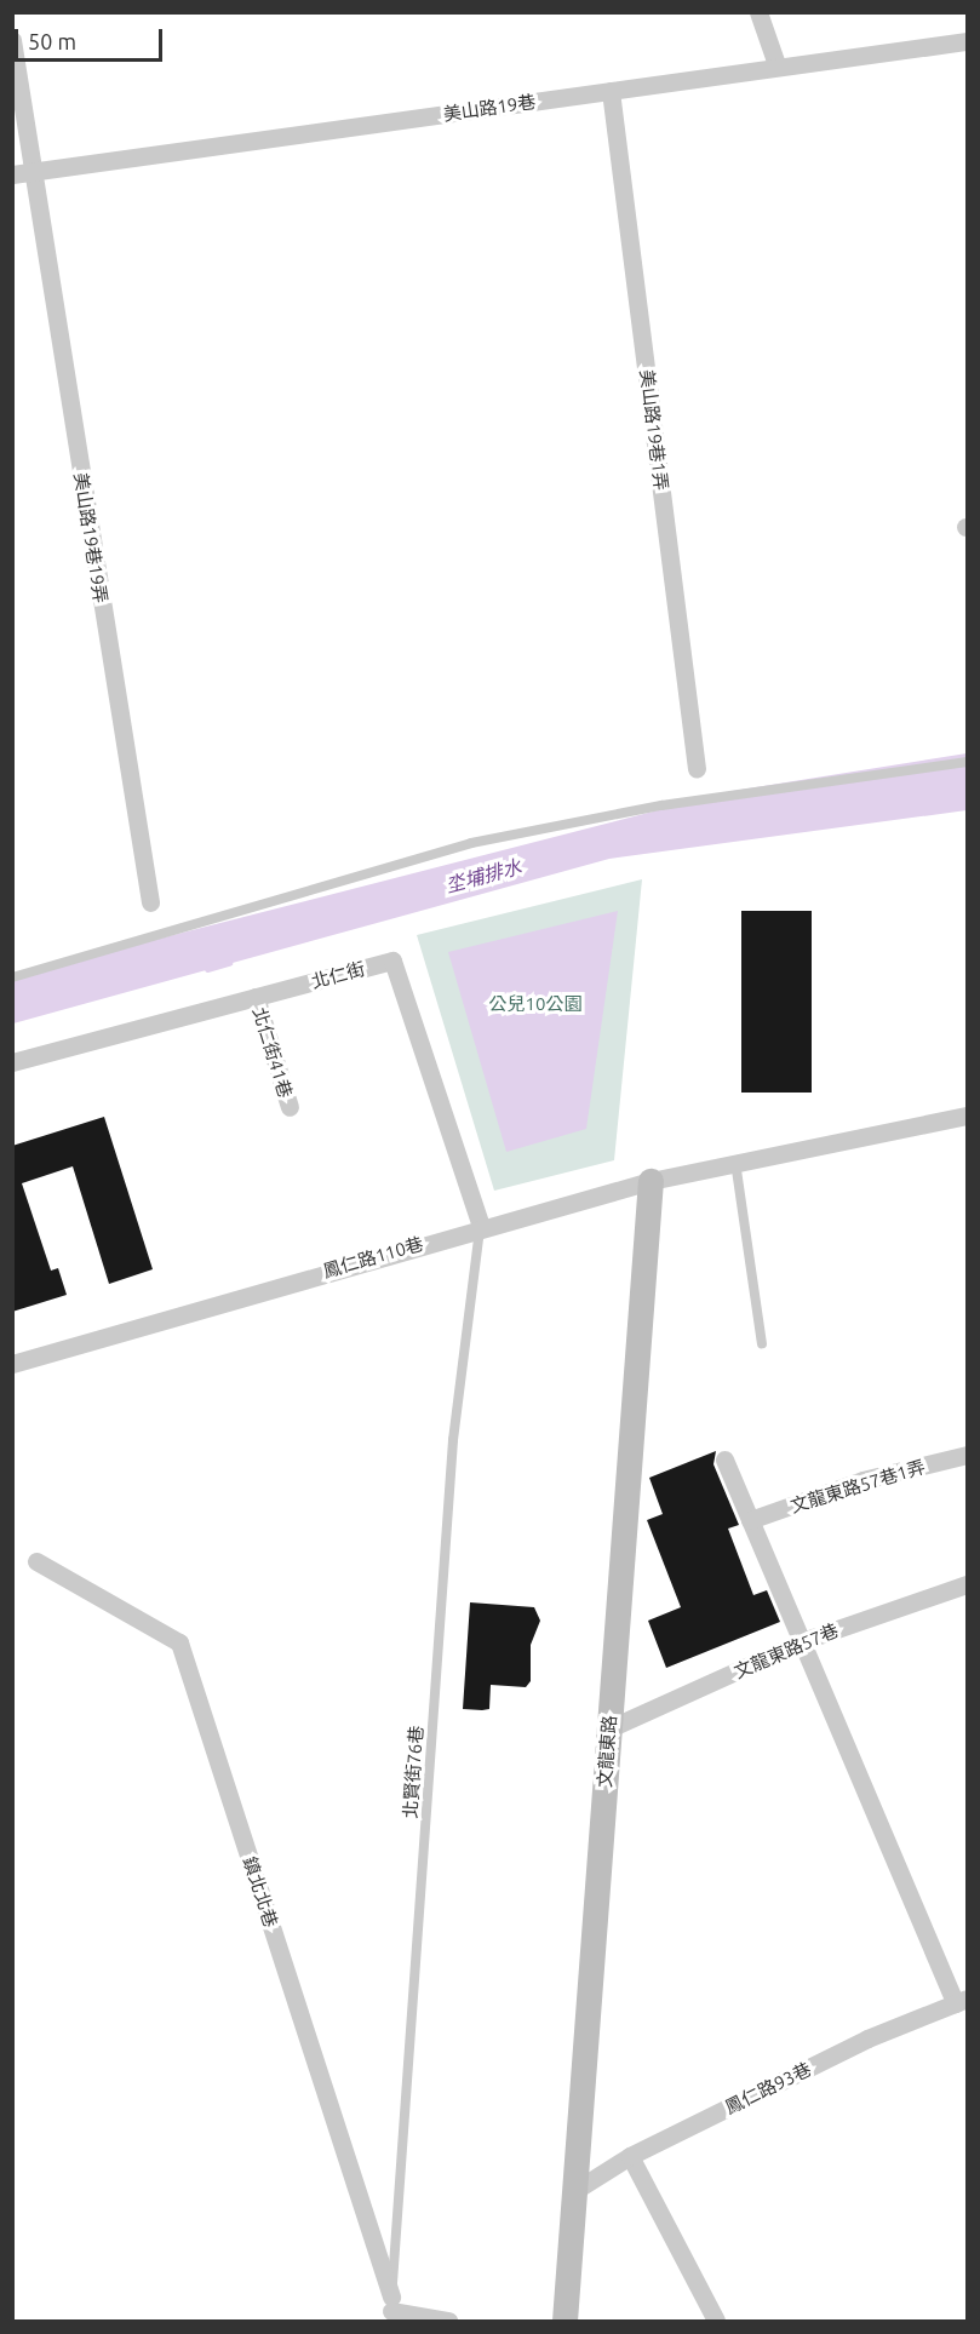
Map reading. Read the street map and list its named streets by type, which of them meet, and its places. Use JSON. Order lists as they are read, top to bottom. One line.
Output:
{"streets":{"street":["美山路19巷","美山路19巷1弄","美山路19巷19弄","北仁街","北仁街41巷","鳳仁路110巷","文龍東路57巷1弄","文龍東路57巷","文龍東路","鎮北北巷","鳳仁路93巷"],"lane":["北賢街76巷"]},"crossings":[["美山路19巷","美山路19巷1弄"],["美山路19巷","美山路19巷19弄"],["北仁街","北仁街41巷"],["北仁街","鳳仁路110巷"],["北仁街","北賢街76巷"],["鳳仁路110巷","文龍東路"],["鳳仁路110巷","北賢街76巷"],["文龍東路57巷","文龍東路"],["文龍東路","鳳仁路93巷"],["北賢街76巷","鎮北北巷"]],"water":["坔埔排水"],"parks":["公兒10公園"],"scale_bar":"50 m"}
